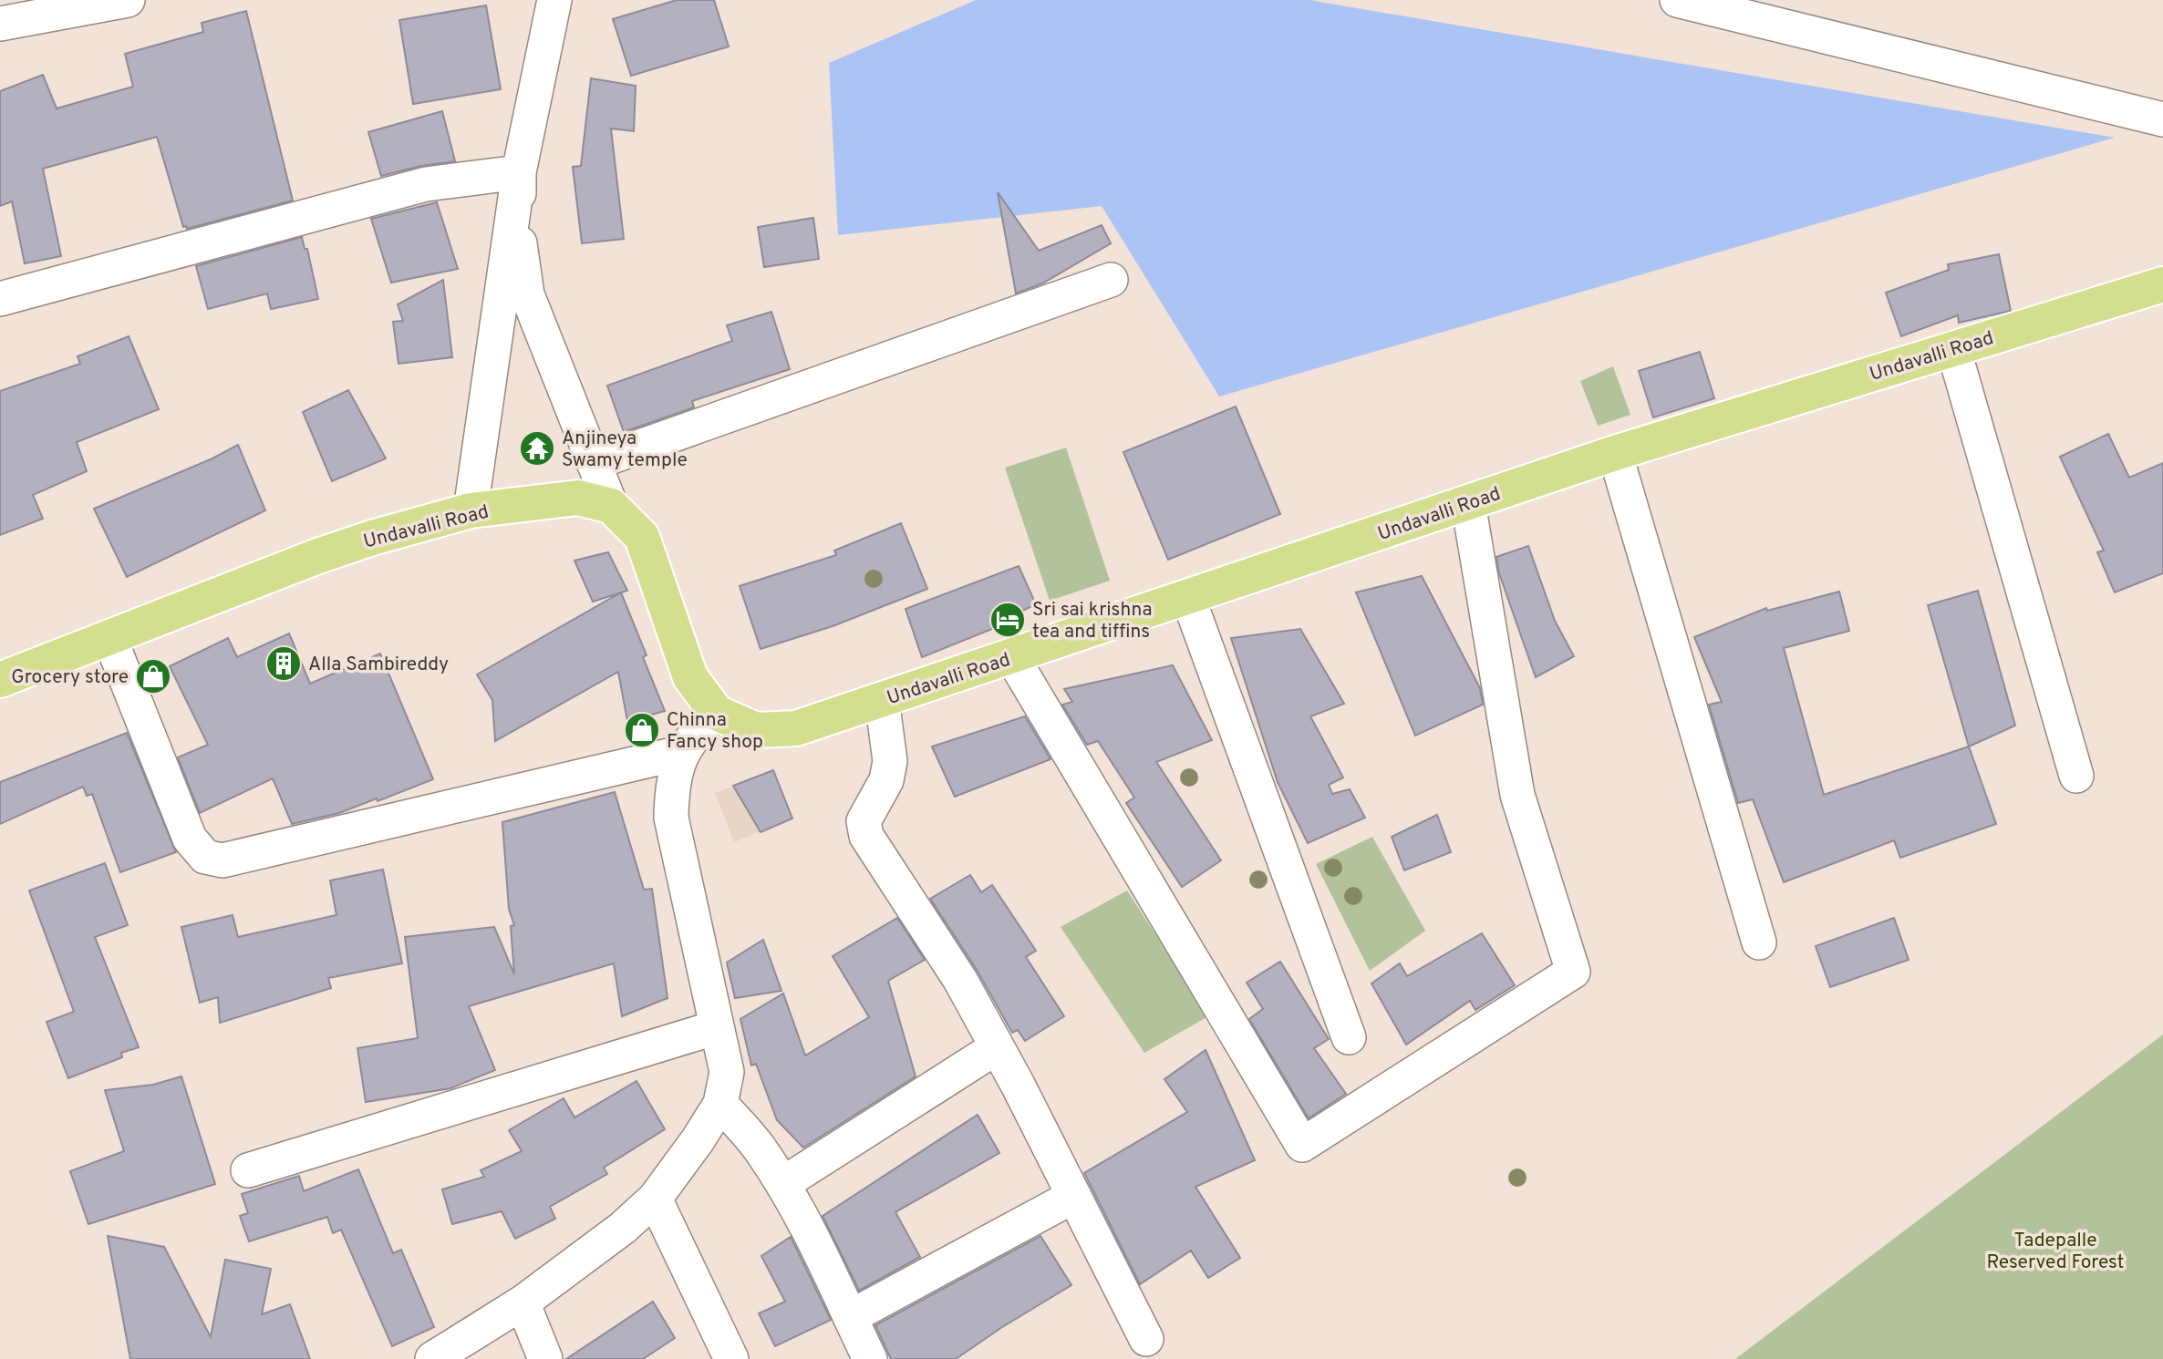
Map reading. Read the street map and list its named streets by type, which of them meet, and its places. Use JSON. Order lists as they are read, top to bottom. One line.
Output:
{"streets":{"main road":["Undavalli Road"]},"parks":["Tadepalle Reserved Forest"],"places":{"temple":["Anjineya Swamy temple"],"hotel":["Sri sai krishna tea and tiffins"],"building":["Alla Sambireddy"],"shop":["Grocery store","Chinna Fancy shop"]}}
